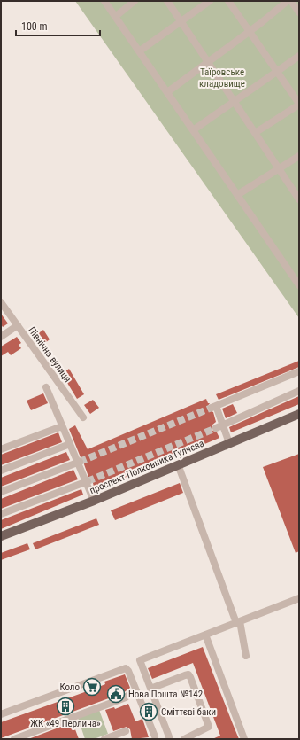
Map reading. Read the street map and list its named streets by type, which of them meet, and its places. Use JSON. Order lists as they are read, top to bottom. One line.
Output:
{"streets":{"main road":["проспект Полковника Гуляєва"],"street":["Північна вулиця"]},"parks":["Таїровське кладовище"],"places":{"supermarket":["Коло"],"public building":["Нова Пошта №142"],"building":["ЖК «49 Перлина»","Сміттєві баки"]},"scale_bar":"100 m"}
